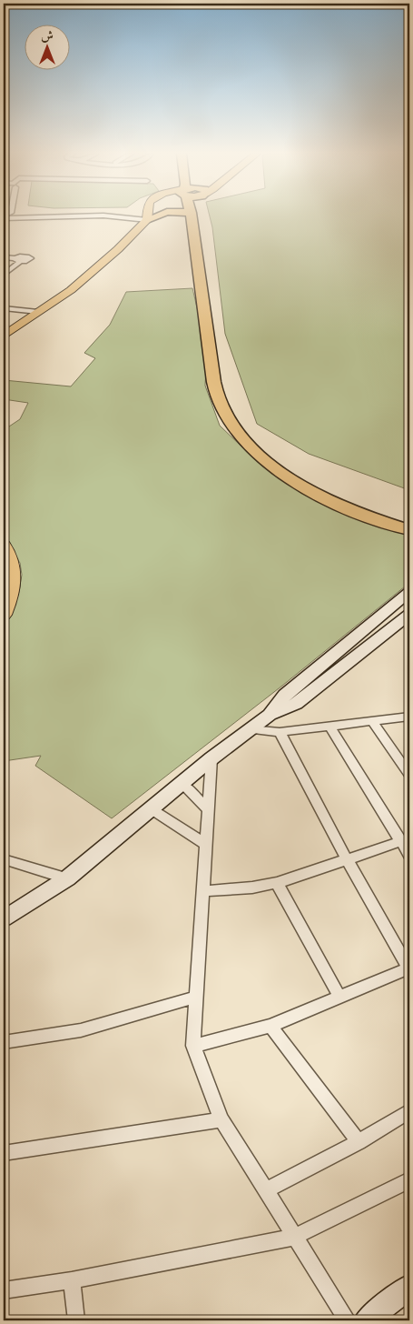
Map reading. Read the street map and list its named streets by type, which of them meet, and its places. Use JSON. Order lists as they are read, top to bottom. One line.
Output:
{"north":"top"}
